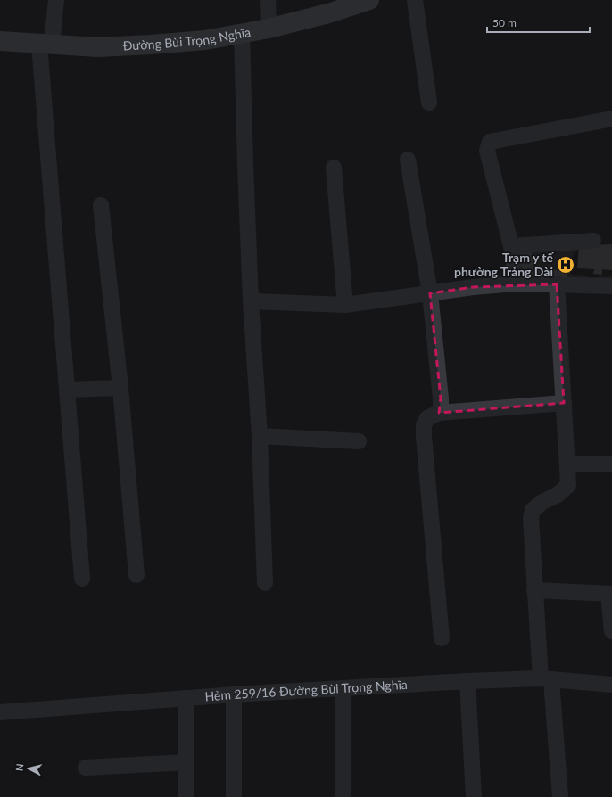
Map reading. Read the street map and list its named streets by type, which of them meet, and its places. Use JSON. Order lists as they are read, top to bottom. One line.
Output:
{"streets":{"street":["Đường Bùi Trọng Nghĩa","Hẻm 259/16 Đường Bùi Trọng Nghĩa"]},"places":{"hospital":["Trạm y tế phường Trảng Dài"]},"scale_bar":"50 m","north":"left"}
